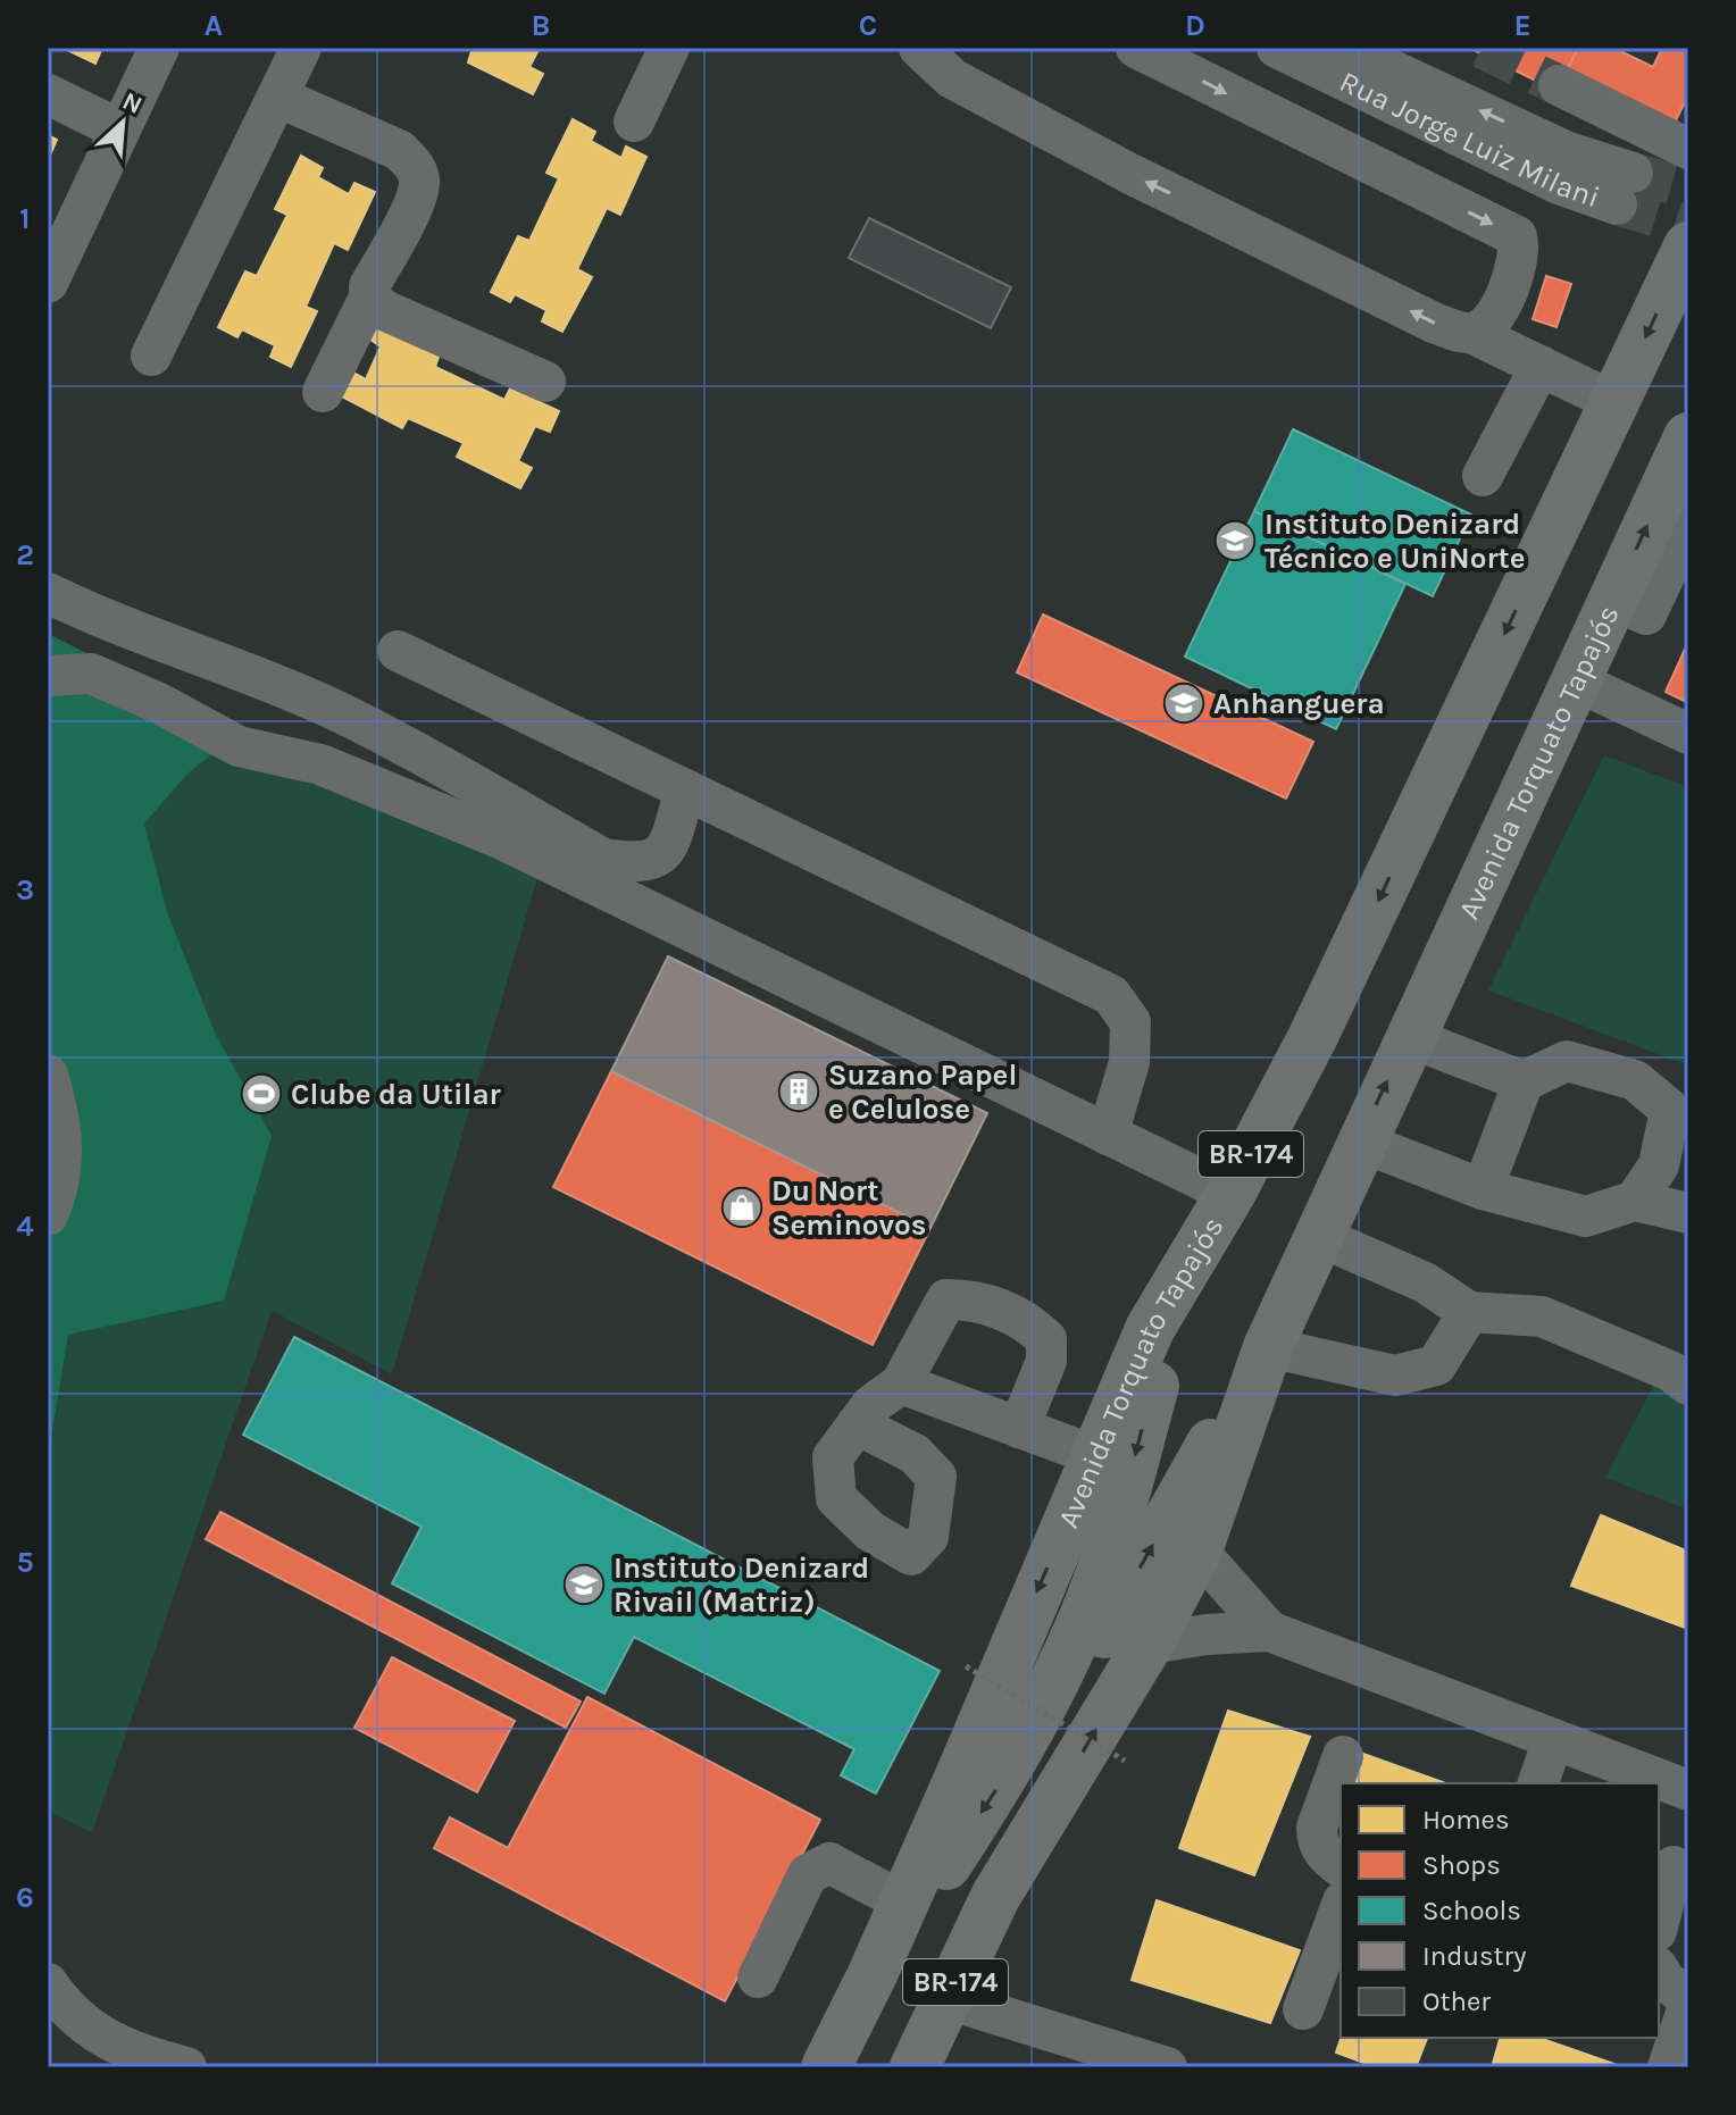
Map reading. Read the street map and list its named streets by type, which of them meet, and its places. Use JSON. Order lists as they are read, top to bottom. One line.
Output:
{"streets":{"highway":["Avenida Torquato Tapajós","BR-174"],"street":["Rua Jorge Luiz Milani"]},"places":{"school or university":["Instituto Denizard Técnico e UniNorte","Anhanguera","Instituto Denizard Rivail (Matriz)"],"building":["Suzano Papel e Celulose"],"sports":["Clube da Utilar"],"shop":["Du Nort Seminovos"]},"legend":["Homes","Shops","Schools","Industry","Other"],"north":"top right","grid":{"columns":["A","B","C","D","E"],"rows":["1","2","3","4","5","6"]}}
